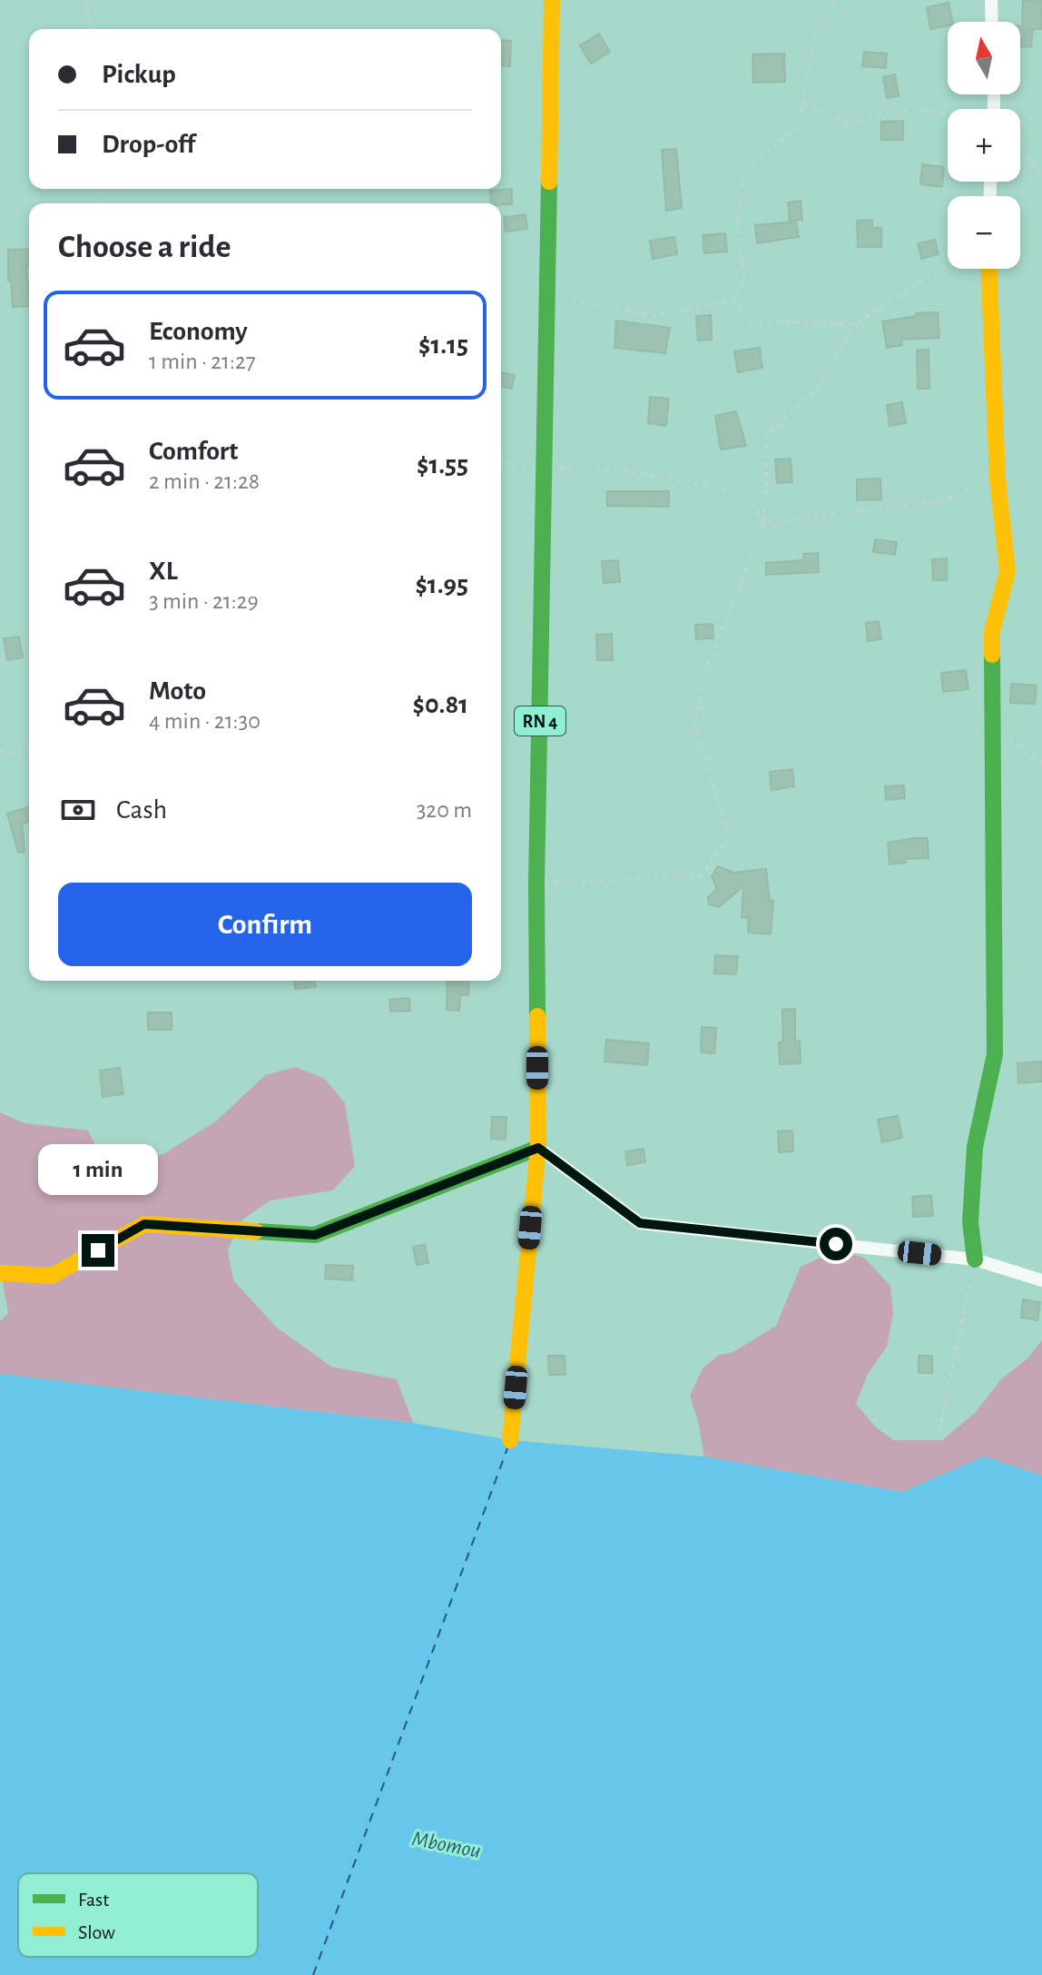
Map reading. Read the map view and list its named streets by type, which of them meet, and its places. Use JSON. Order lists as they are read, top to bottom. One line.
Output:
{"streets":{"street":["RN 4"]},"water":["Mbomou"],"legend":["Fast","Slow"],"north":"top","page":{"map_buttons":["+","−"],"banner":["Pickup","Drop-off"],"heading":"Choose a ride","list":[{"name":"Economy","note":"1 min · 21:27","value":"$1.15"},{"name":"Comfort","note":"2 min · 21:28","value":"$1.55"},{"name":"XL","note":"3 min · 21:29","value":"$1.95"},{"name":"Moto","note":"4 min · 21:30","value":"$0.81"}],"pay":["Cash","320 m"],"buttons":"Confirm","bubble":"1 min"}}
